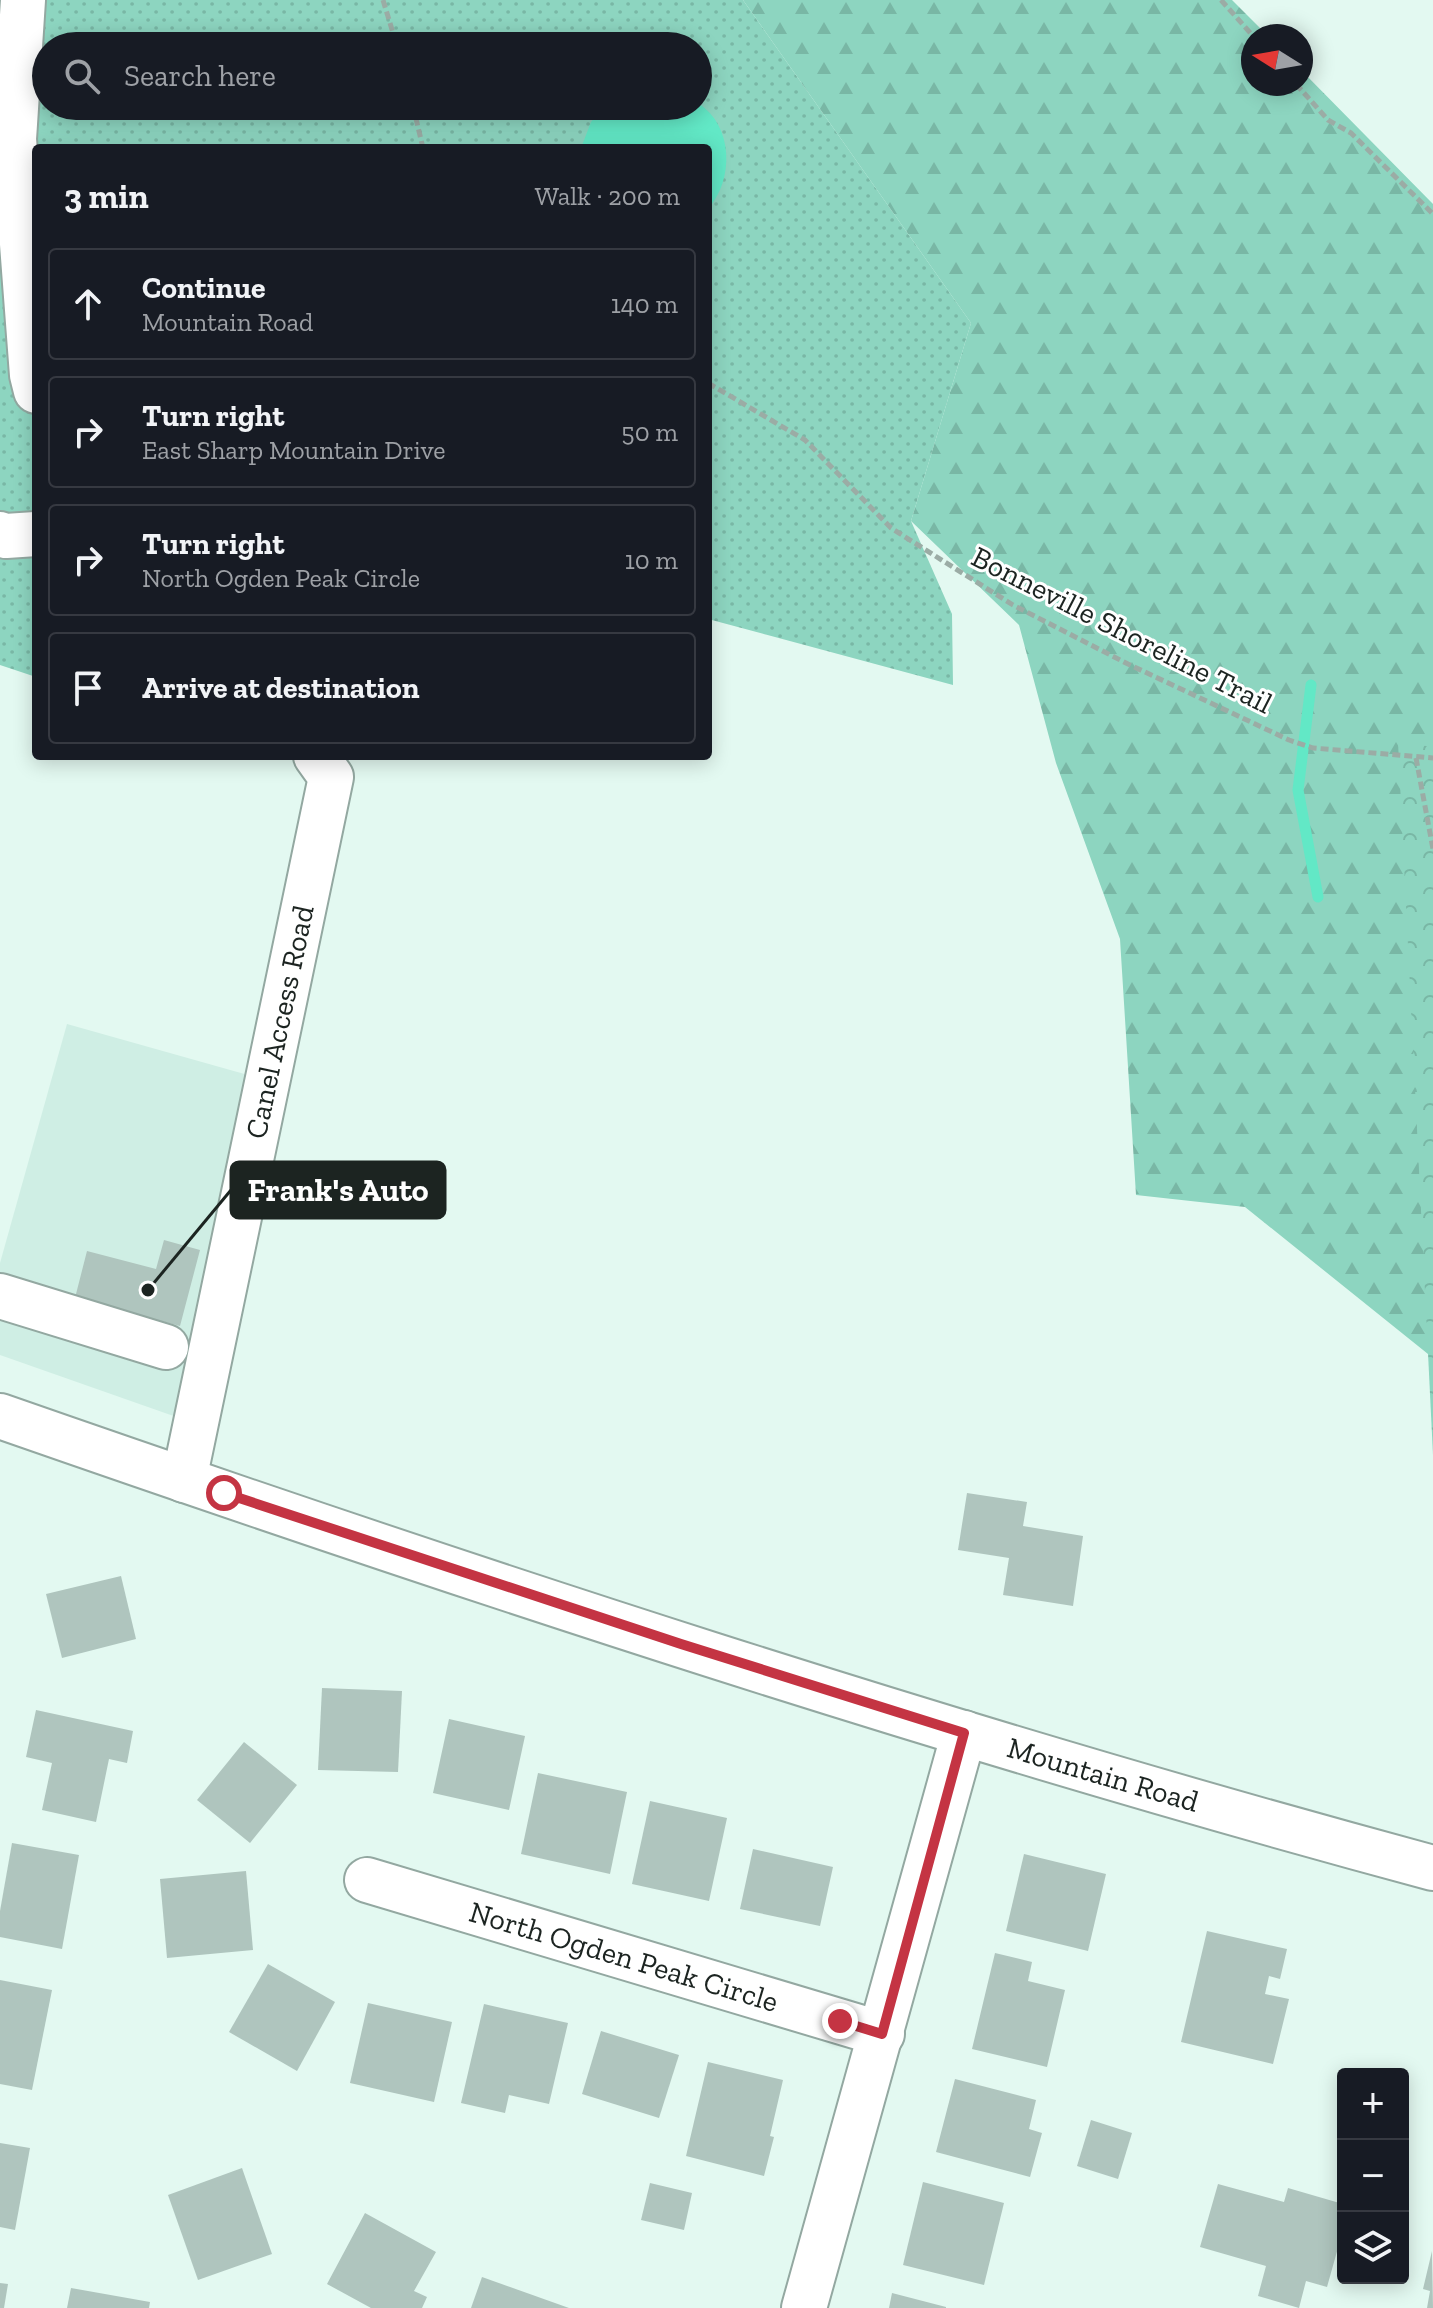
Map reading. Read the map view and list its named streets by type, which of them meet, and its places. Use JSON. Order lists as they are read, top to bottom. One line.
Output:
{"streets":{"street":["Canel Access Road","Mountain Road","North Ogden Peak Circle"],"path":["Bonneville Shoreline Trail"]},"crossings":[["Canel Access Road","Mountain Road"]],"places":["Frank's Auto"],"north":"left","page":{"search":"Search here","heading":["3 min","Walk · 200 m"],"list":[["Continue","Mountain Road","140 m"],["Turn right","East Sharp Mountain Drive","50 m"],["Turn right","North Ogden Peak Circle","10 m"],"Arrive at destination"],"map_buttons":["+","−"]}}
